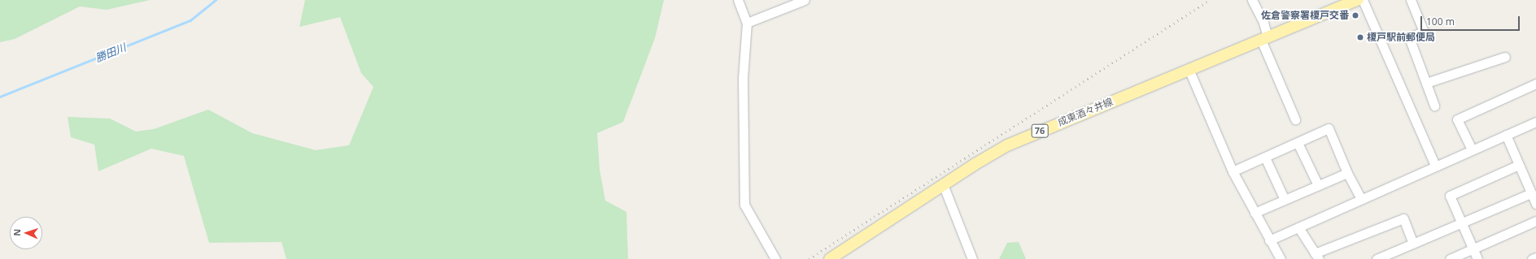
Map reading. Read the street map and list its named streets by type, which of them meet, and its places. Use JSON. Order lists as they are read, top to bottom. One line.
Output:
{"streets":{"main road":["成東酒々井線","76"]},"water":["勝田川"],"places":["佐倉警察署榎戸交番","榎戸駅前郵便局"],"scale_bar":"100 m","north":"left"}
